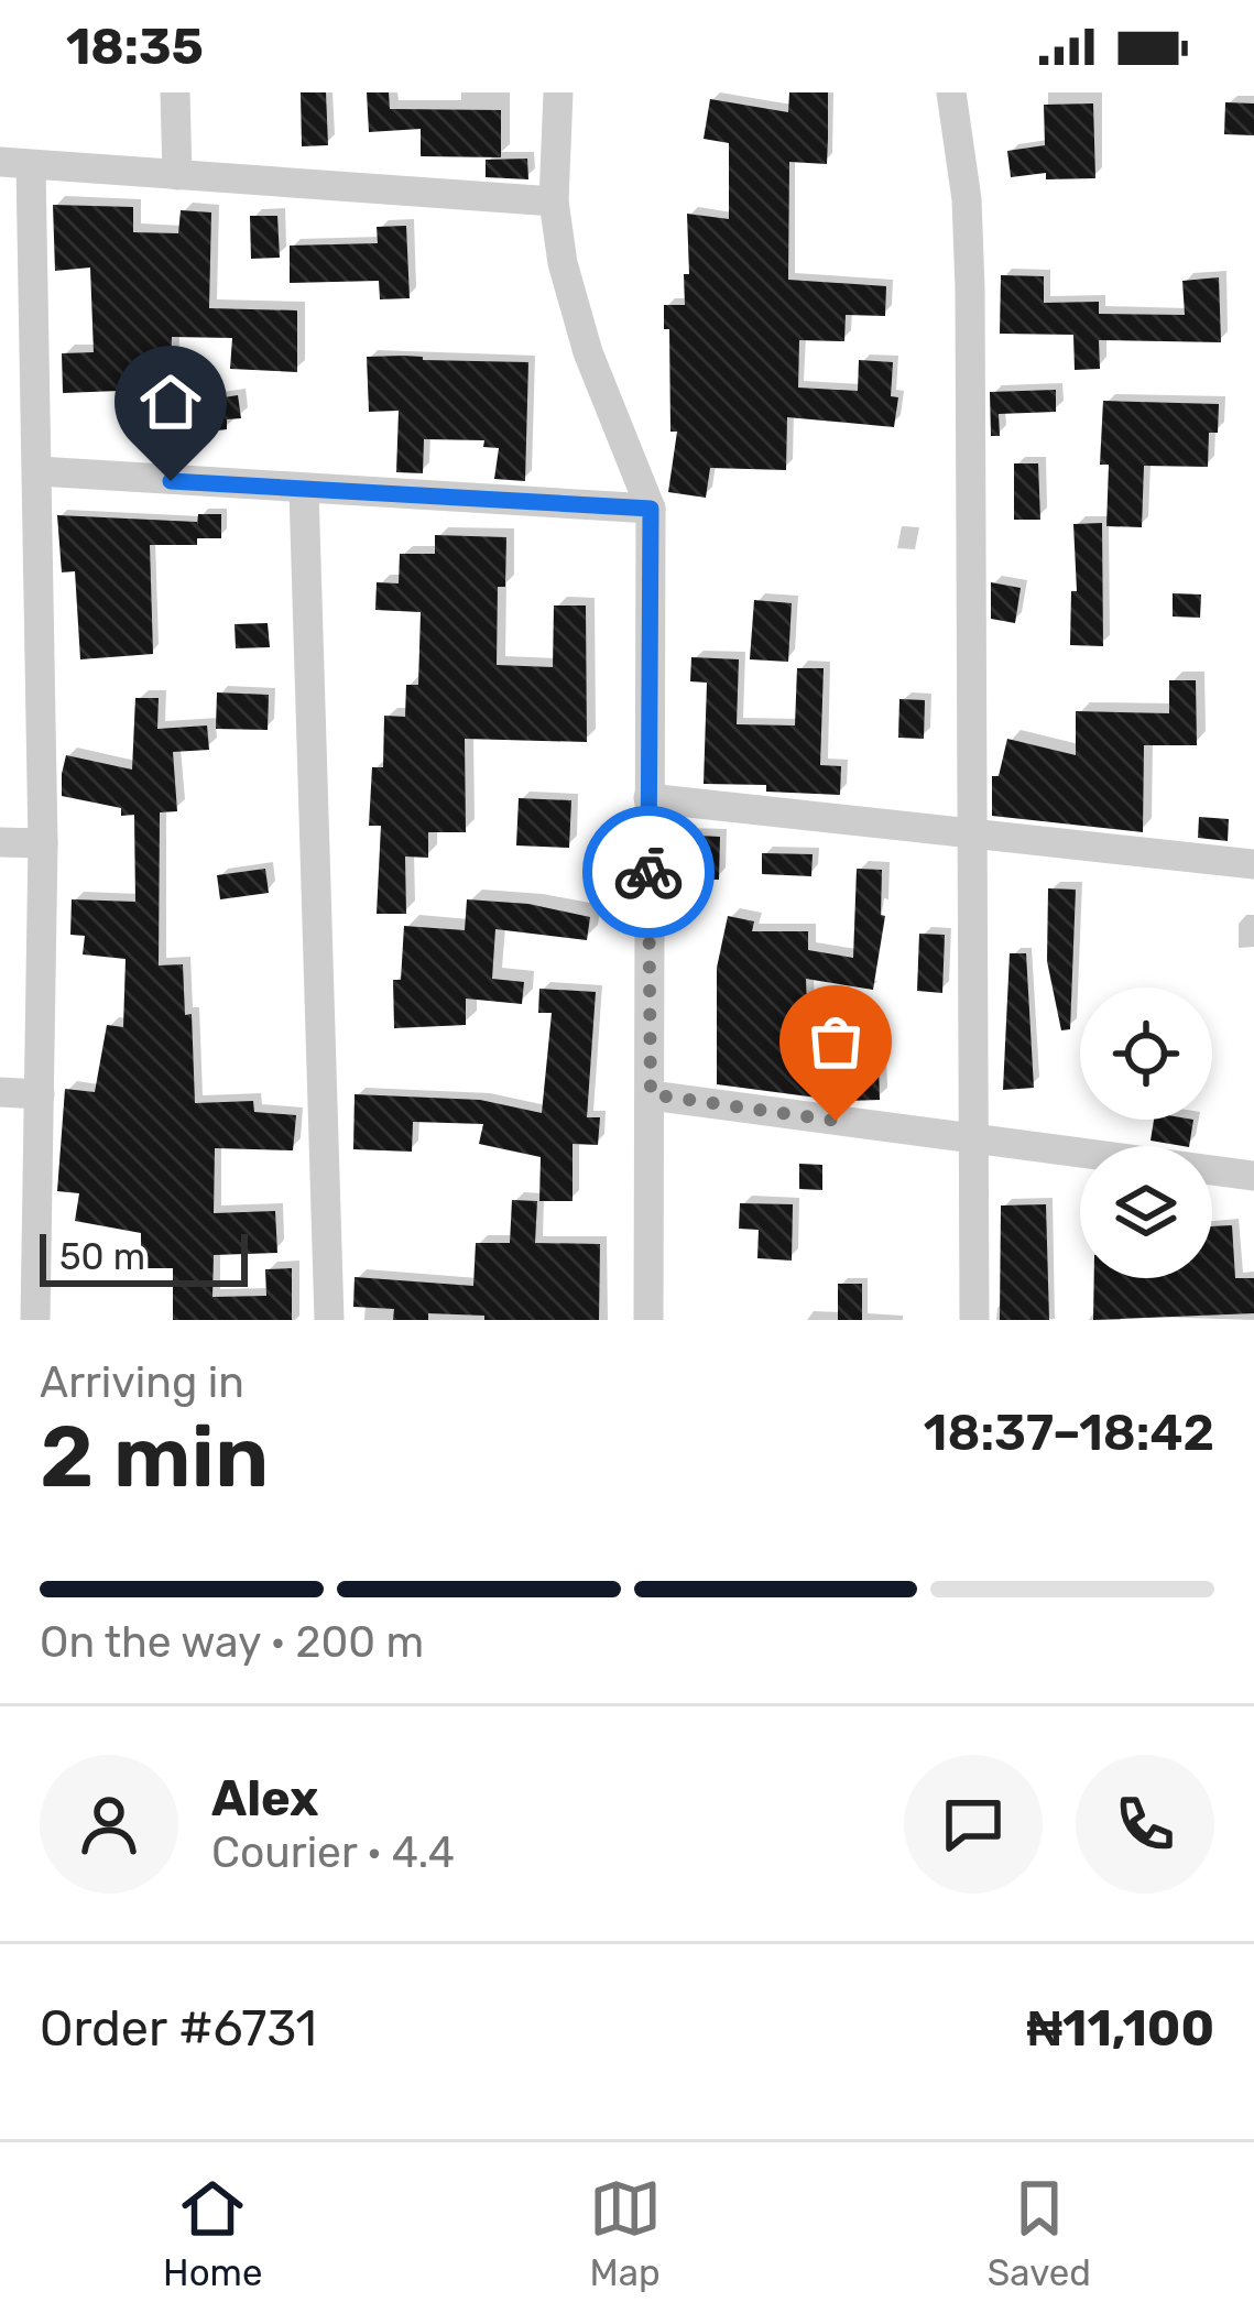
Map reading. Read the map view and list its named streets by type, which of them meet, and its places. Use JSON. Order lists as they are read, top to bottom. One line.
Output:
{"scale_bar":"50 m","page":{"status":"18:35","scale":"50 m","heading":["2 min","Arriving in","18:37–18:42"],"panel":["Alex","Courier · 4.4","Order #6731","₦11,100"],"bar":"On the way · 200 m","tabs":["Home","Map","Saved"]}}
